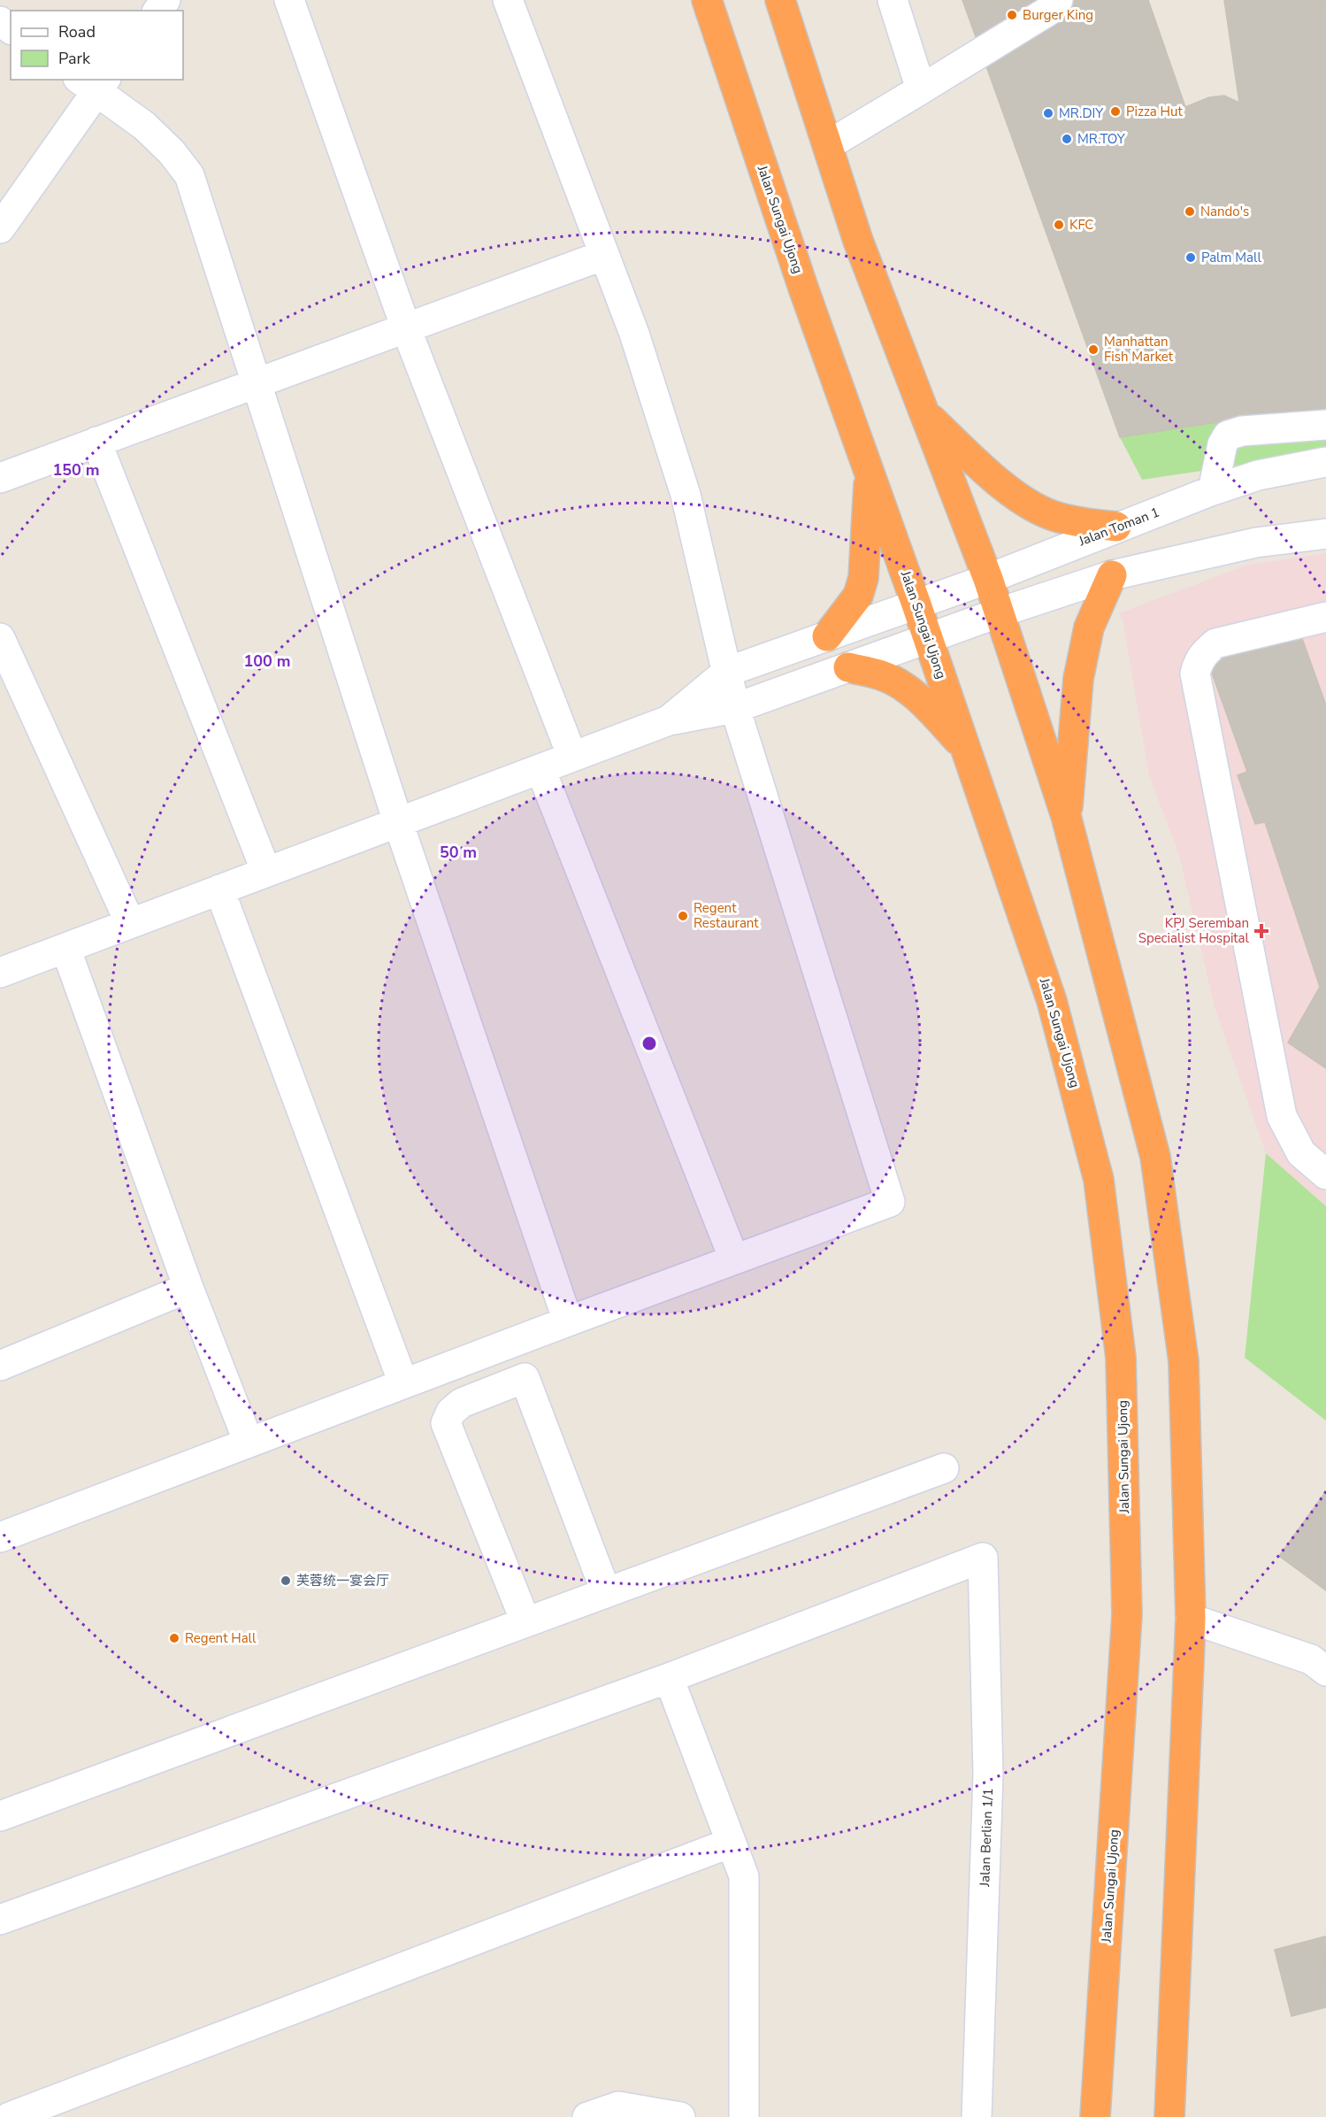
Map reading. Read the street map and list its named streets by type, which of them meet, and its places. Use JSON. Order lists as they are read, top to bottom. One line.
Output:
{"streets":{"highway":["Jalan Sungai Ujong"],"street":["Jalan Toman 1","Jalan Berlian 1/1"]},"crossings":[["Jalan Sungai Ujong","Jalan Toman 1"]],"places":{"other":["Burger King","Pizza Hut","MR.DIY","MR.TOY","Nando's","KFC","Palm Mall","Manhattan Fish Market","Regent Restaurant","芙蓉统一宴会厅","Regent Hall"],"health":["KPJ Seremban Specialist Hospital"]},"legend":["Road","Park"],"rings":["150 m","100 m","50 m"]}
